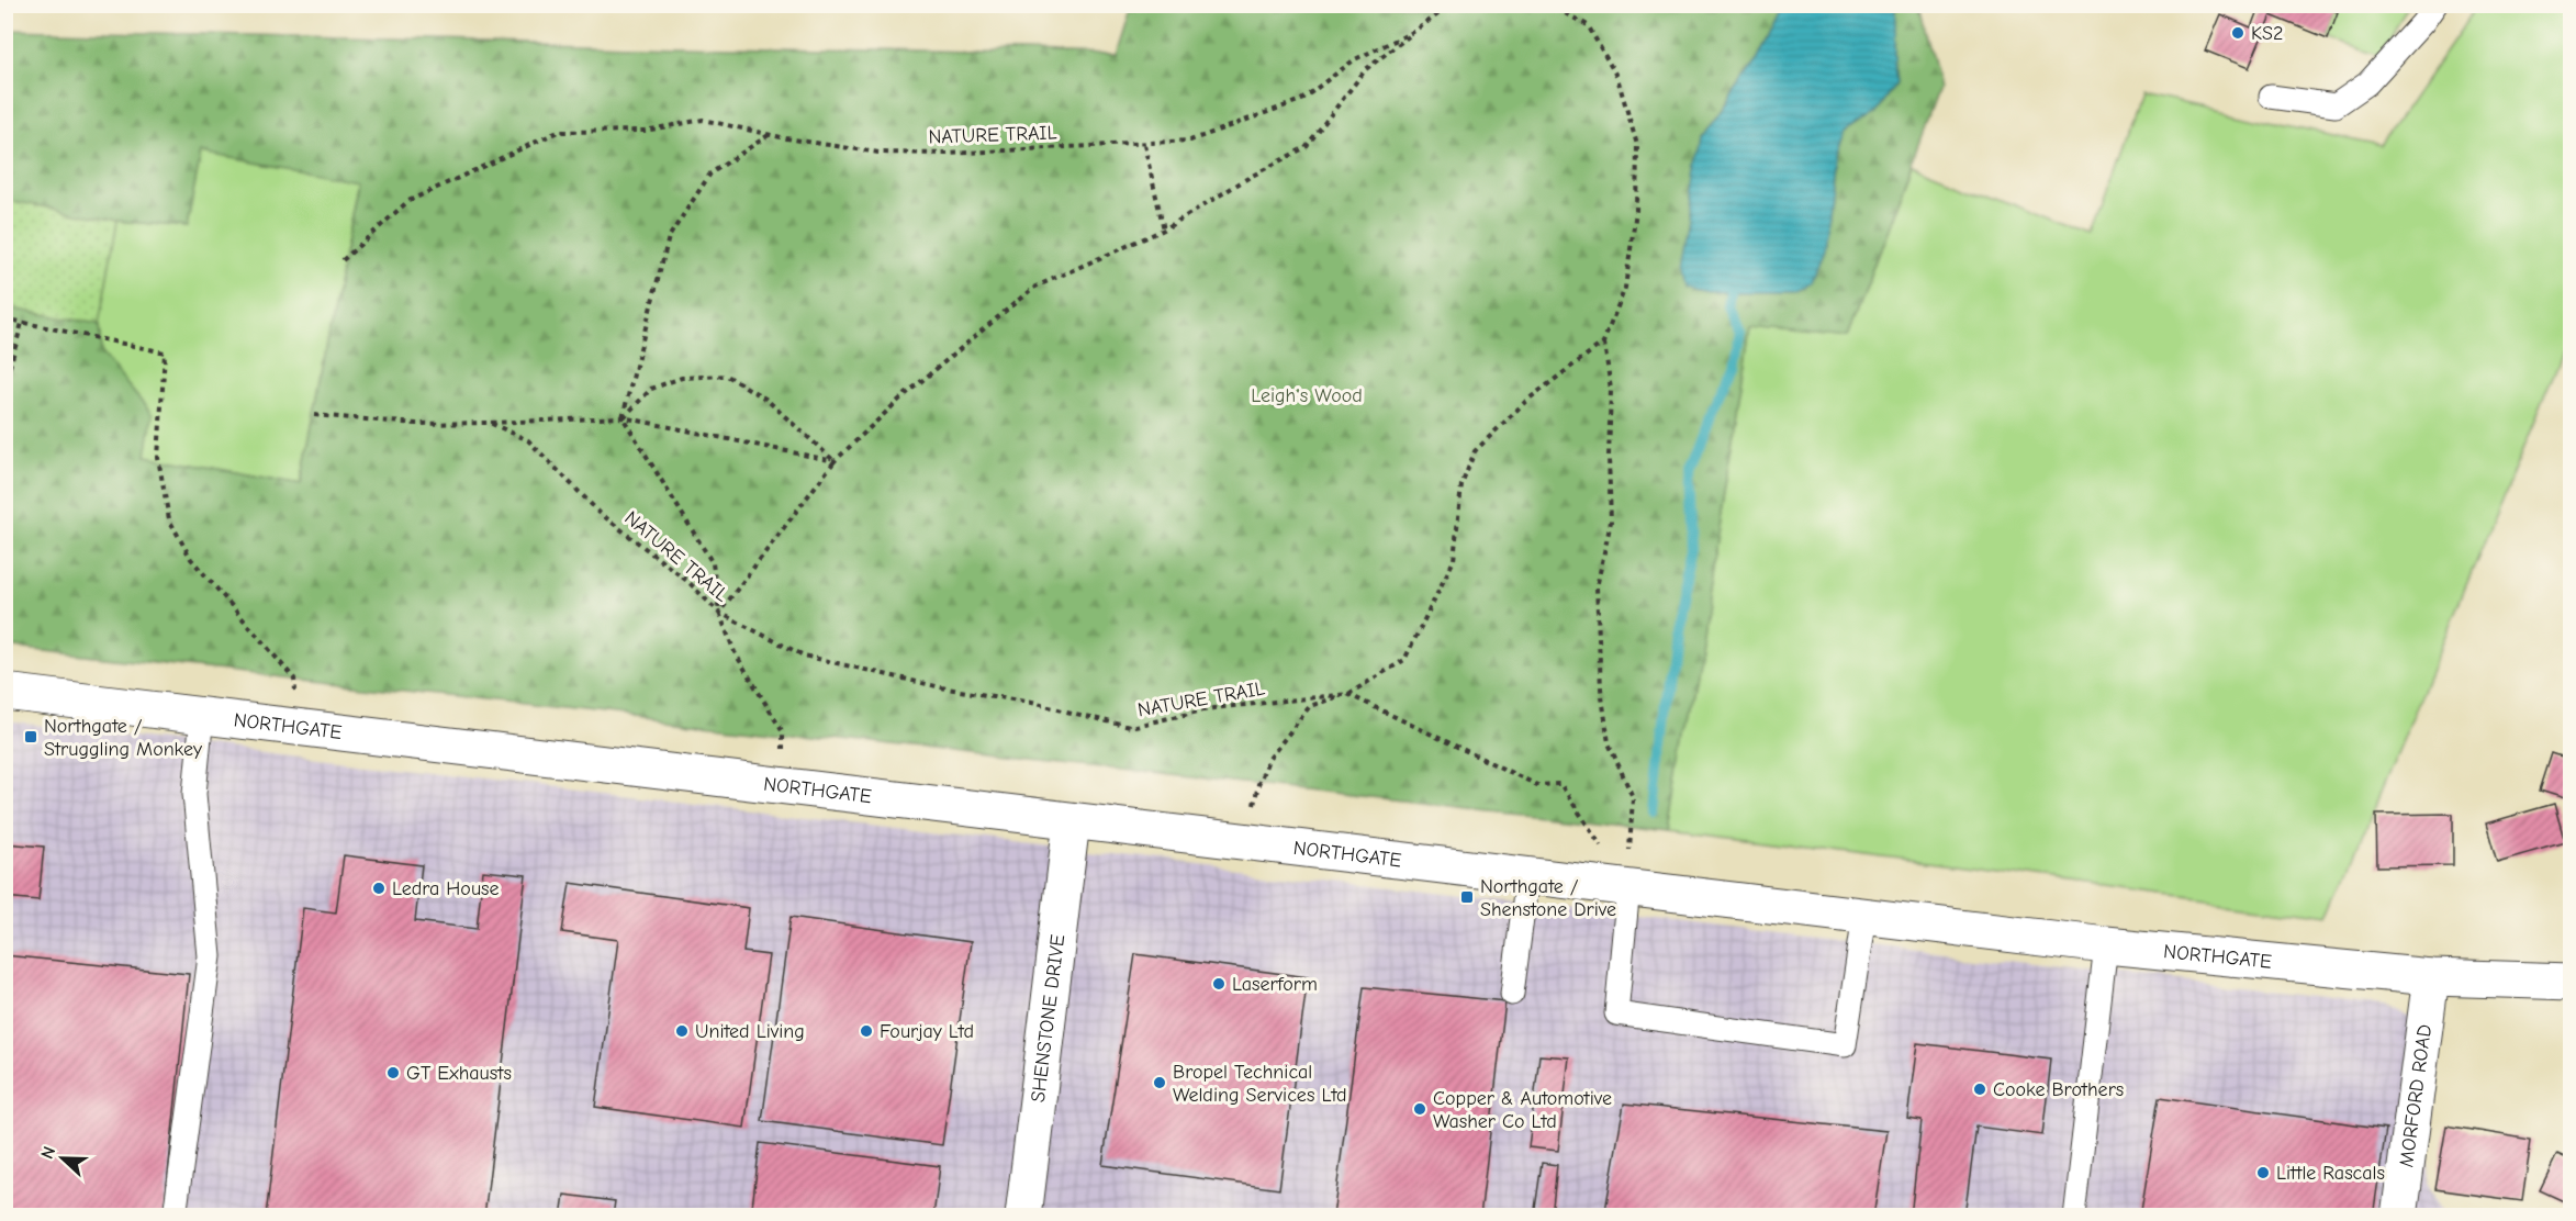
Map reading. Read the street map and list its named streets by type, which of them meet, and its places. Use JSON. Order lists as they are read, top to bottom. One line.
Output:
{"streets":{"main road":["NORTHGATE","SHENSTONE DRIVE","MORFORD ROAD"],"path":["NATURE TRAIL"]},"crossings":[["NORTHGATE","SHENSTONE DRIVE"],["NORTHGATE","MORFORD ROAD"]],"parks":["Leigh's Wood"],"places":{"other":["KS2","Ledra House","Laserform","United Living","Fourjay Ltd","GT Exhausts","Bropel Technical Welding Services Ltd","Cooke Brothers","Copper & Automotive Washer Co Ltd","Little Rascals"],"transit":["Northgate / Struggling Monkey","Northgate / Shenstone Drive"]},"north":"left"}
